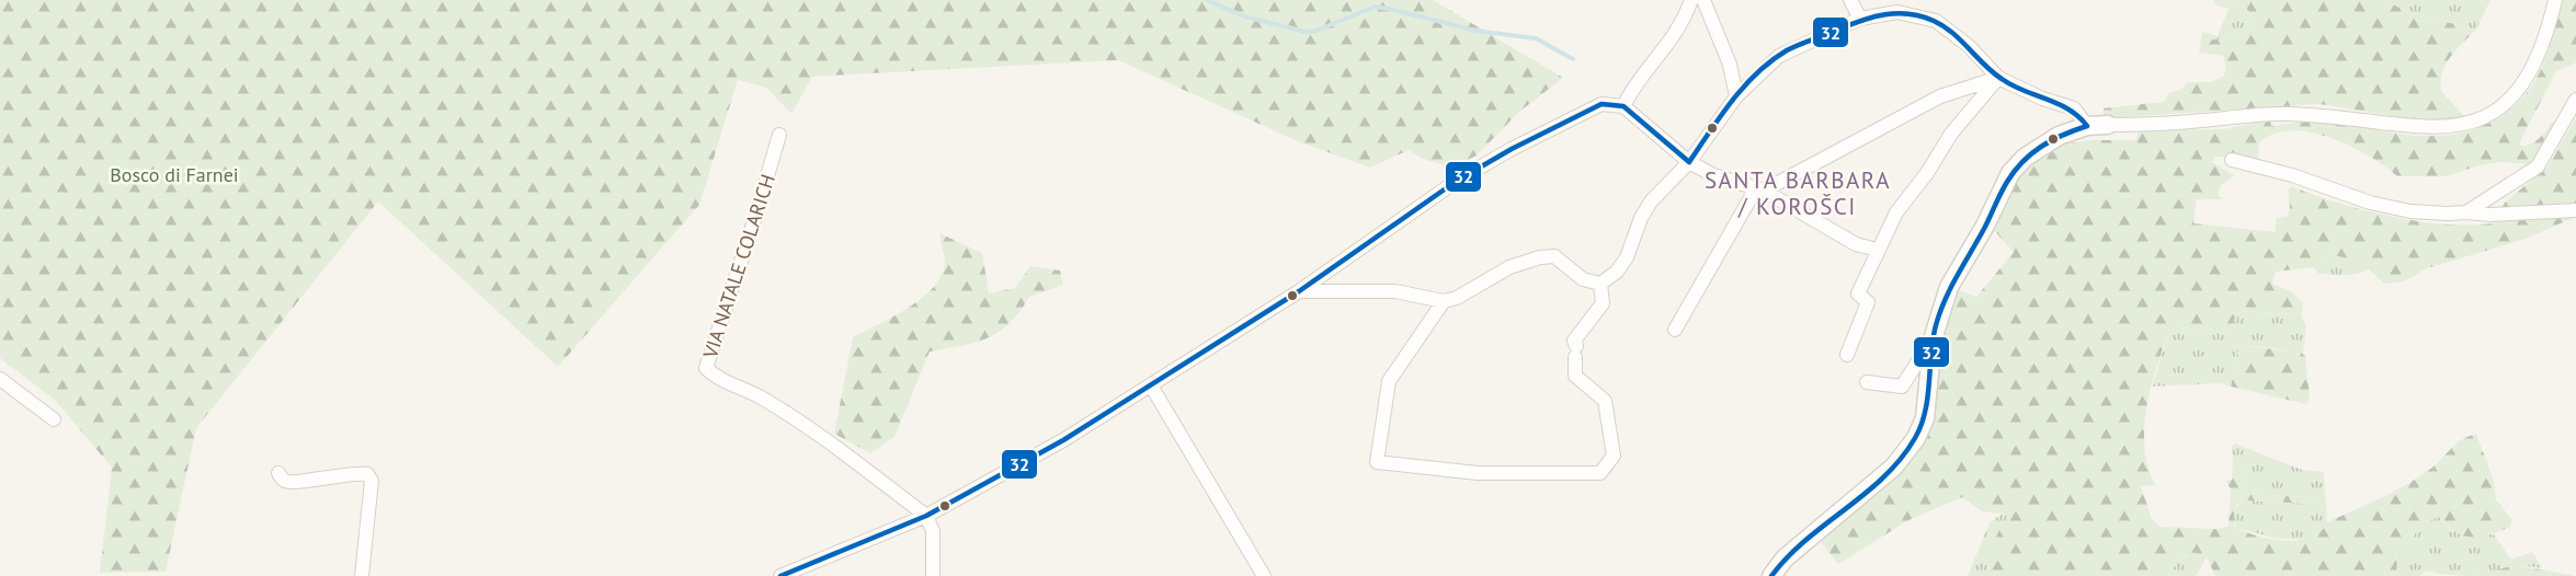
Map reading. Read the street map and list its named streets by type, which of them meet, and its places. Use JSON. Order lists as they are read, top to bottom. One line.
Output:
{"streets":{"street":["VIA NATALE COLARICH"]},"districts":["SANTA BARBARA / KOROŠCI"],"parks":["Bosco di Farnei"],"lines":["transit line 32"]}
